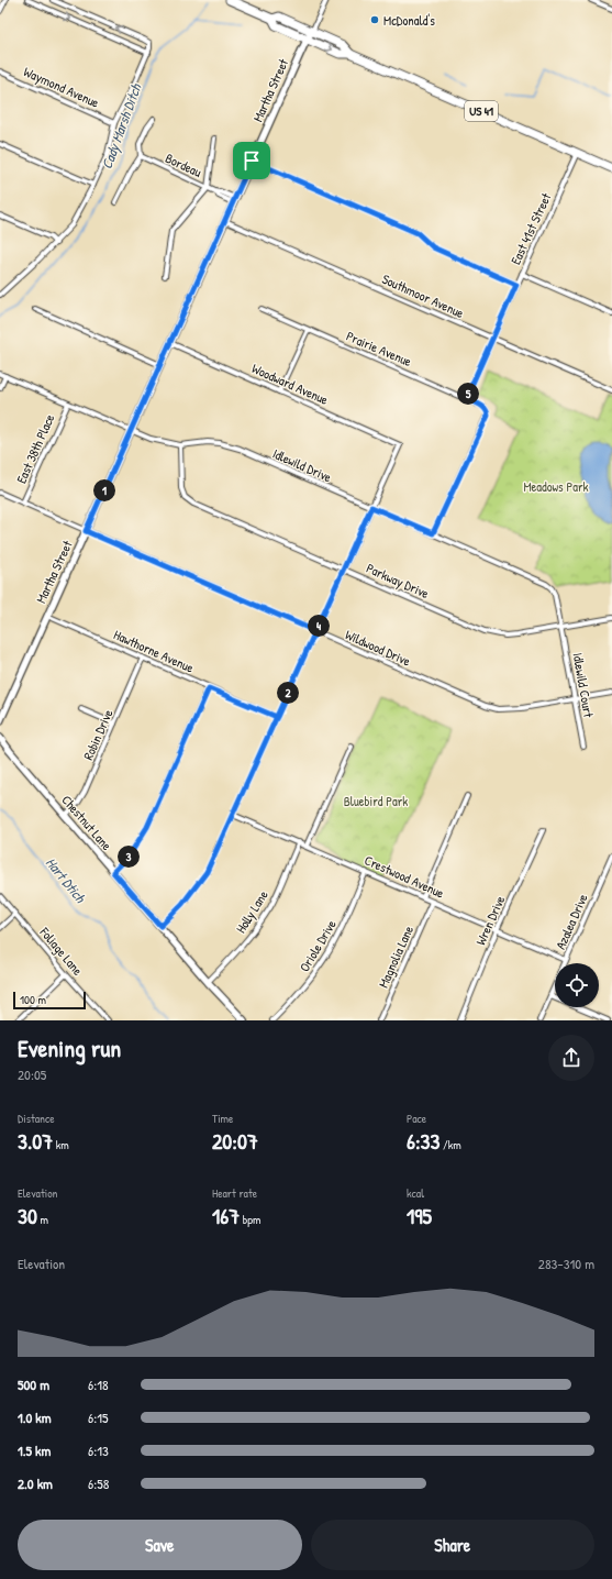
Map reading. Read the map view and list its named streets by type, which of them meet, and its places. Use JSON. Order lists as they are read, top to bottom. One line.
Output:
{"streets":{"highway":["US 41"],"street":["Waymond Avenue","Martha Street","Bordeau","East 41st Street","Southmoor Avenue","Prairie Avenue","Woodward Avenue","East 38th Place","Idlewild Drive","Parkway Drive","Wildwood Drive","Hawthorne Avenue","Idlewild Court","Robin Drive","Chestnut Lane","Crestwood Avenue","Holly Lane","Wren Drive","Azalea Drive","Oriole Drive","Foliage Lane","Magnolia Lane"]},"crossings":[["Martha Street","US 41"],["Martha Street","Bordeau"],["Martha Street","Southmoor Avenue"],["Martha Street","Woodward Avenue"],["Martha Street","Idlewild Drive"],["Martha Street","Wildwood Drive"],["Martha Street","Hawthorne Avenue"],["US 41","East 41st Street"],["East 41st Street","Southmoor Avenue"],["East 41st Street","Prairie Avenue"],["Prairie Avenue","Idlewild Drive"],["Woodward Avenue","Idlewild Drive"],["East 38th Place","Idlewild Drive"],["East 38th Place","Wildwood Drive"],["Idlewild Drive","Parkway Drive"],["Idlewild Drive","Idlewild Court"],["Parkway Drive","Idlewild Court"],["Wildwood Drive","Idlewild Court"],["Hawthorne Avenue","Robin Drive"],["Robin Drive","Chestnut Lane"],["Chestnut Lane","Holly Lane"],["Crestwood Avenue","Holly Lane"],["Crestwood Avenue","Wren Drive"],["Crestwood Avenue","Azalea Drive"],["Crestwood Avenue","Oriole Drive"],["Crestwood Avenue","Magnolia Lane"]],"water":["Cady Marsh Ditch","Hart Dtich"],"parks":["Meadows Park","Bluebird Park"],"places":["McDonald's"],"scale_bar":"100 m","page":{"pins":["5","1","4","2","3"],"scale":"100 m","heading":["Evening run","20:05"],"stats":[["Distance","3.07 km"],["Time","20:07"],["Pace","6:33 /km"],["Elevation","30 m"],["Heart rate","167 bpm"],["kcal","195"]],"chart":["Elevation","283–310 m"],"list":[{"name":"500 m","note":"6:18"},{"name":"1.0 km","note":"6:15"},{"name":"1.5 km","note":"6:13"},{"name":"2.0 km","note":"6:58"}],"buttons":["Save","Share"]}}
